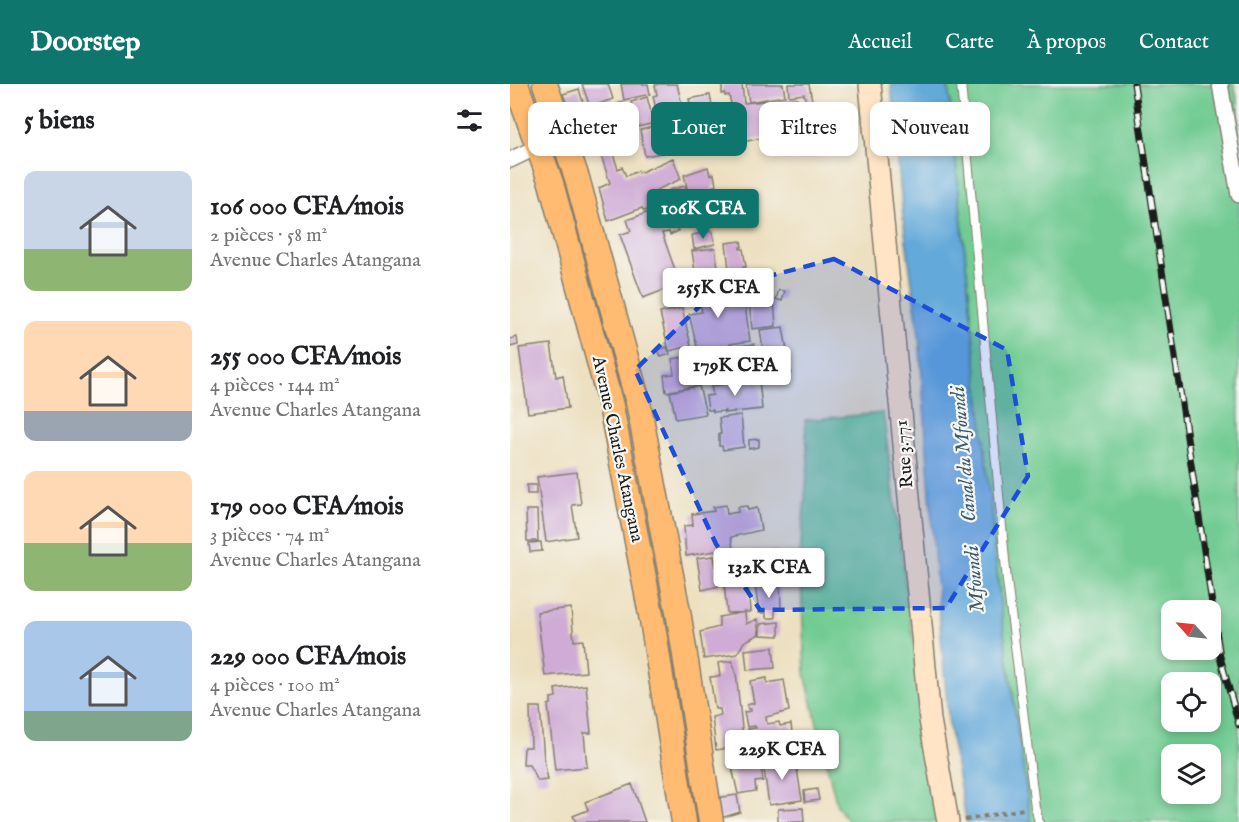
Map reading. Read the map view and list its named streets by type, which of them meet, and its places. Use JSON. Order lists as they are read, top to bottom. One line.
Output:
{"streets":{"main road":["Avenue Charles Atangana","Rue 3.771"]},"water":["Canal du Mfoundi","Mfoundi"],"north":"top left","page":{"header":"Doorstep","nav":["Accueil","Carte","À propos","Contact"],"heading":"5 biens","chip":["Acheter","Louer","Filtres","Nouveau"],"list":[{"name":"106 000 CFA/mois","note":"2 pièces · 58 m² · Avenue Charles Atangana"},{"name":"255 000 CFA/mois","note":"4 pièces · 144 m² · Avenue Charles Atangana"},{"name":"179 000 CFA/mois","note":"3 pièces · 74 m² · Avenue Charles Atangana"},{"name":"229 000 CFA/mois","note":"4 pièces · 100 m² · Avenue Charles Atangana"}],"price":["106K CFA","255K CFA","179K CFA","132K CFA","229K CFA"]}}
